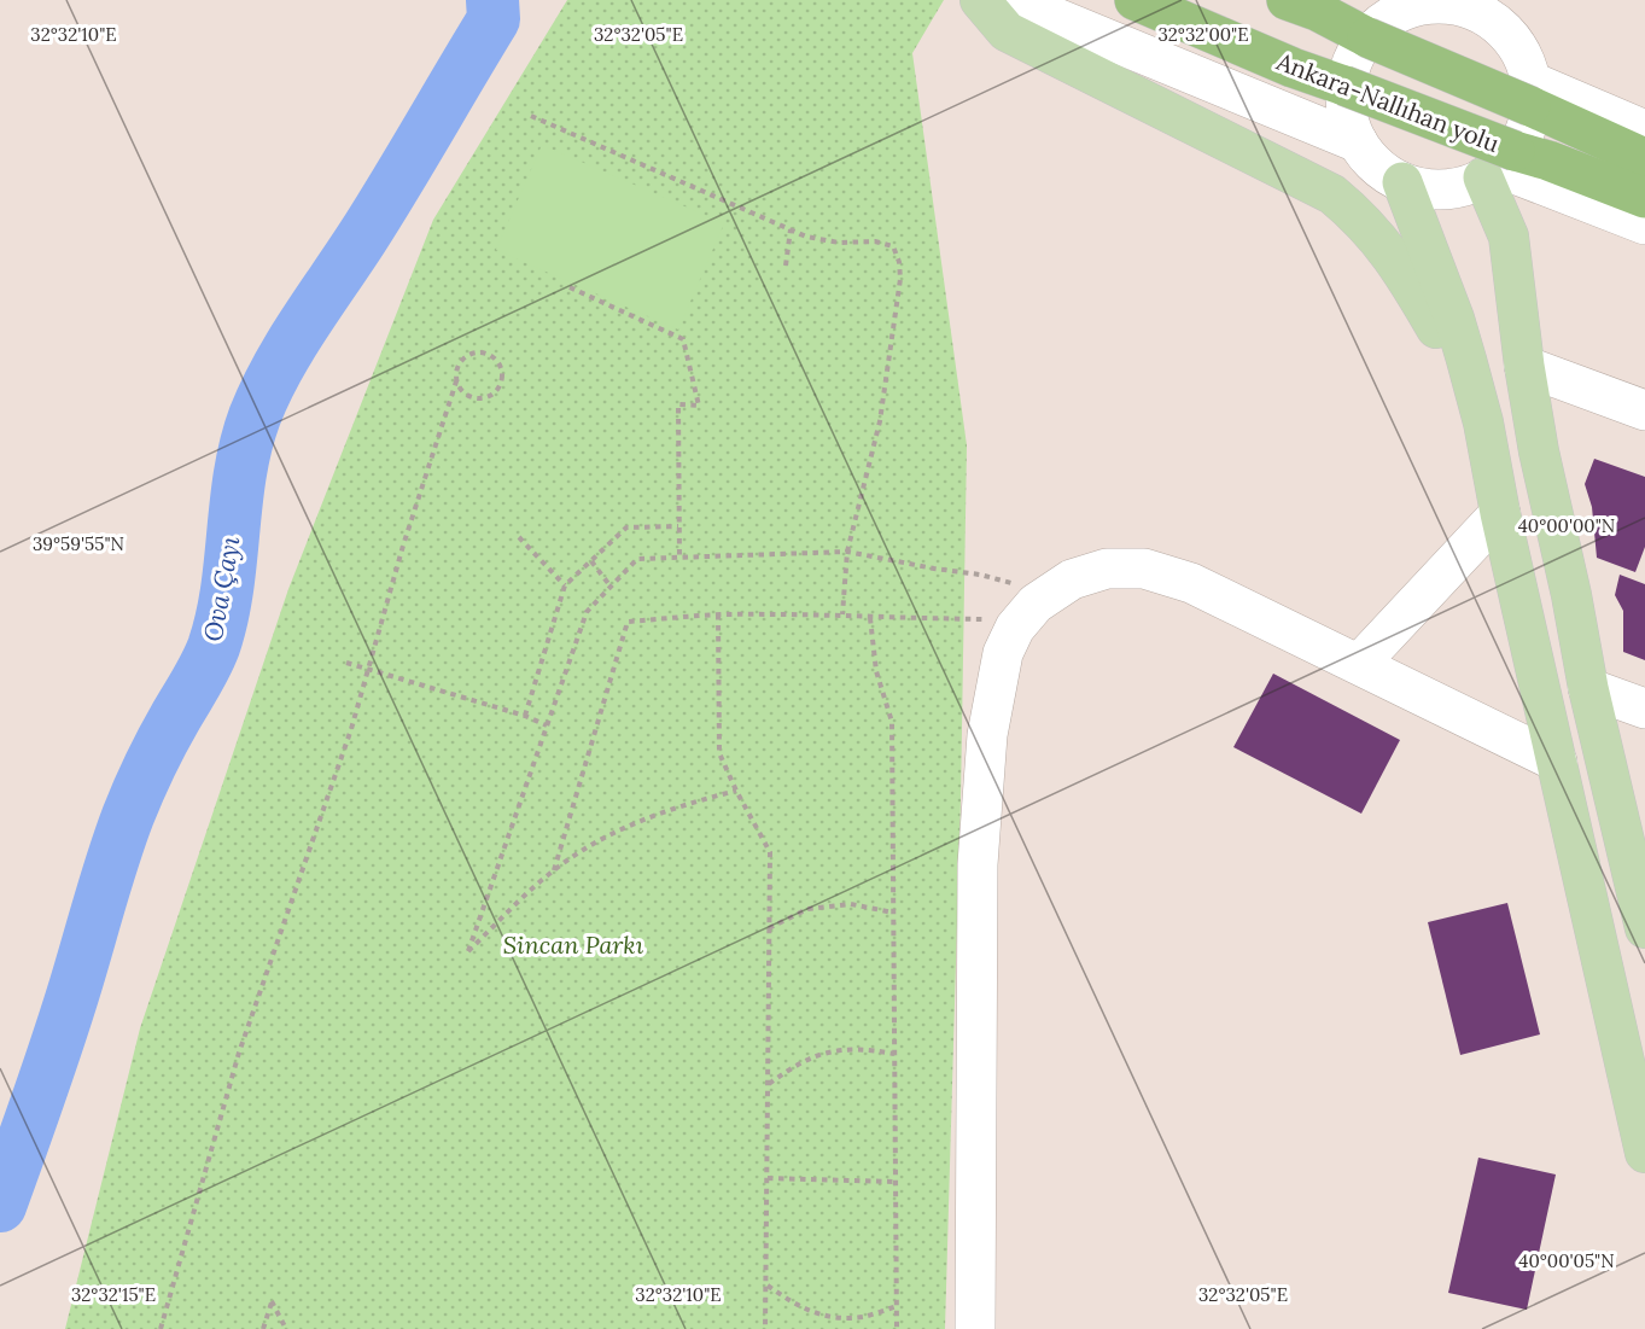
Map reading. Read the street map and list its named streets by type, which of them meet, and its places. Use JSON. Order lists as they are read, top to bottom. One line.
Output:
{"streets":{"highway":["Ankara-Nallıhan yolu"]},"water":["Ova Çayı"],"parks":["Sincan Parkı"],"coordinates":["32°32'10\"E","32°32'05\"E","32°32'00\"E","40°00'00\"N","39°59'55\"N","40°00'05\"N","32°32'15\"E"]}
